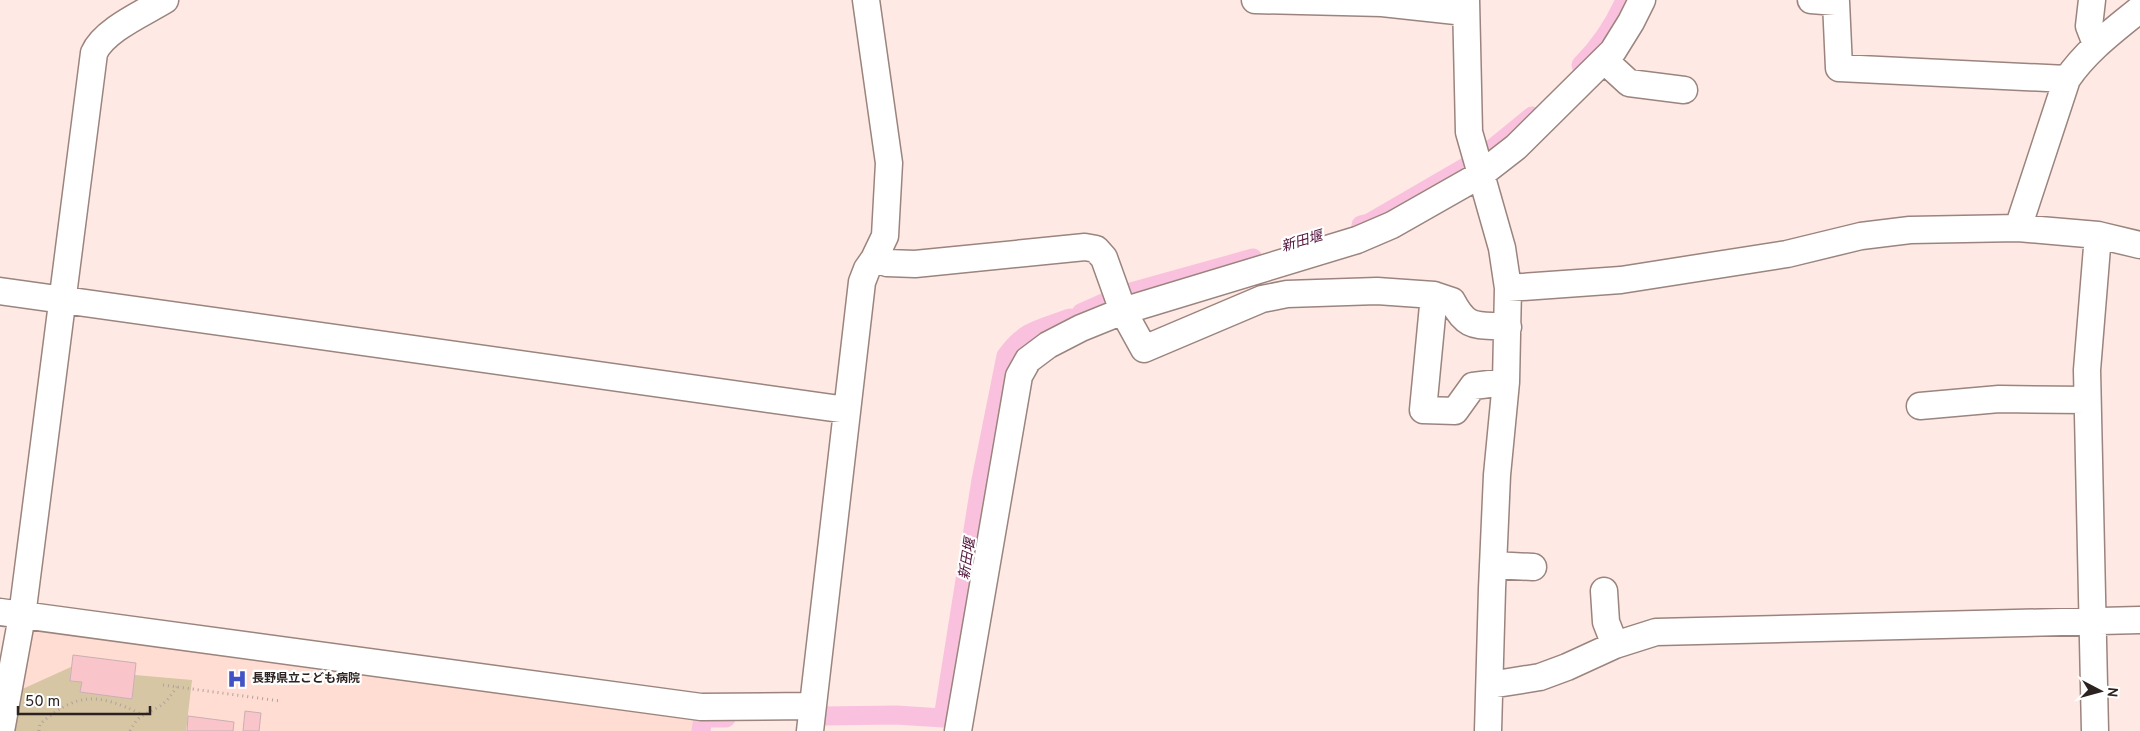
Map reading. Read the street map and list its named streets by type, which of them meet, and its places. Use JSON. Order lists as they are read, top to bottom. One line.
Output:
{"water":["新田堰"],"places":{"hospital":["長野県立こども病院"]},"scale_bar":"50 m","north":"right"}
